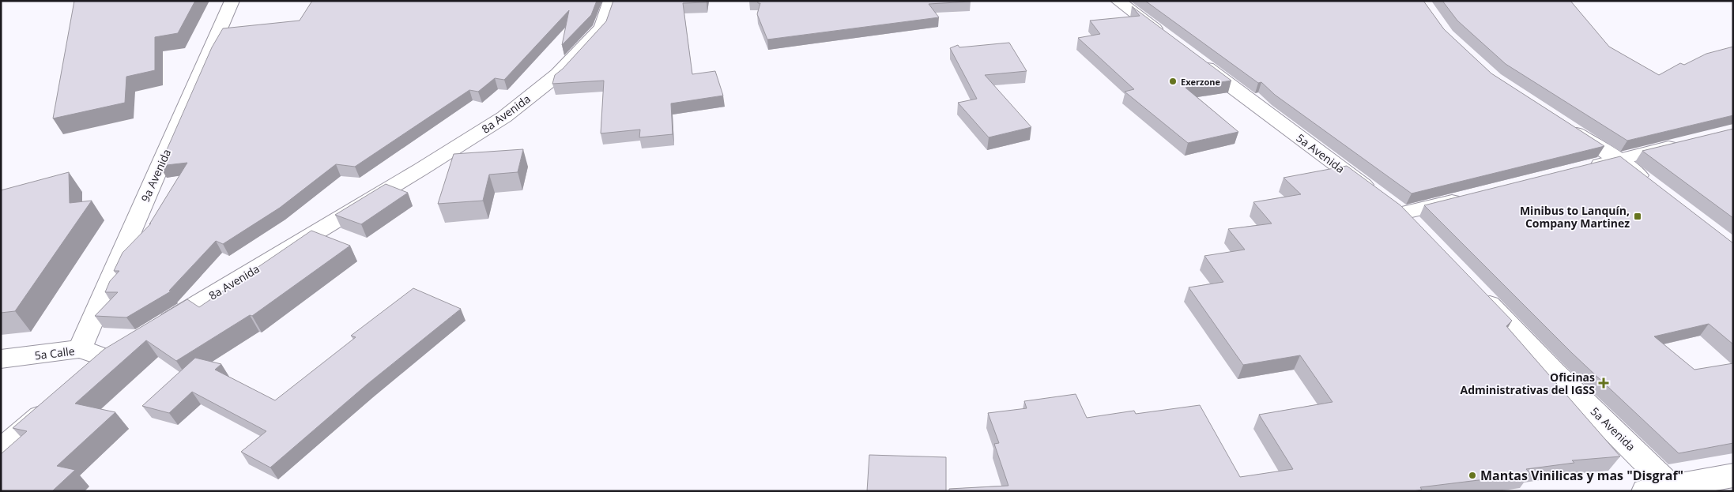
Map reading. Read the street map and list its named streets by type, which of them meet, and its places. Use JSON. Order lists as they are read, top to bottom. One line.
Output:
{"streets":{"street":["8a Avenida","5a Avenida","9a Avenida","5a Calle"]},"crossings":[["9a Avenida","5a Calle"]],"places":{"other":["Exerzone","Mantas Vinilicas y mas \"Disgraf\""],"transit":["Minibus to Lanquín, Company Martinez"],"health":["Oficinas Administrativas del IGSS"]}}
